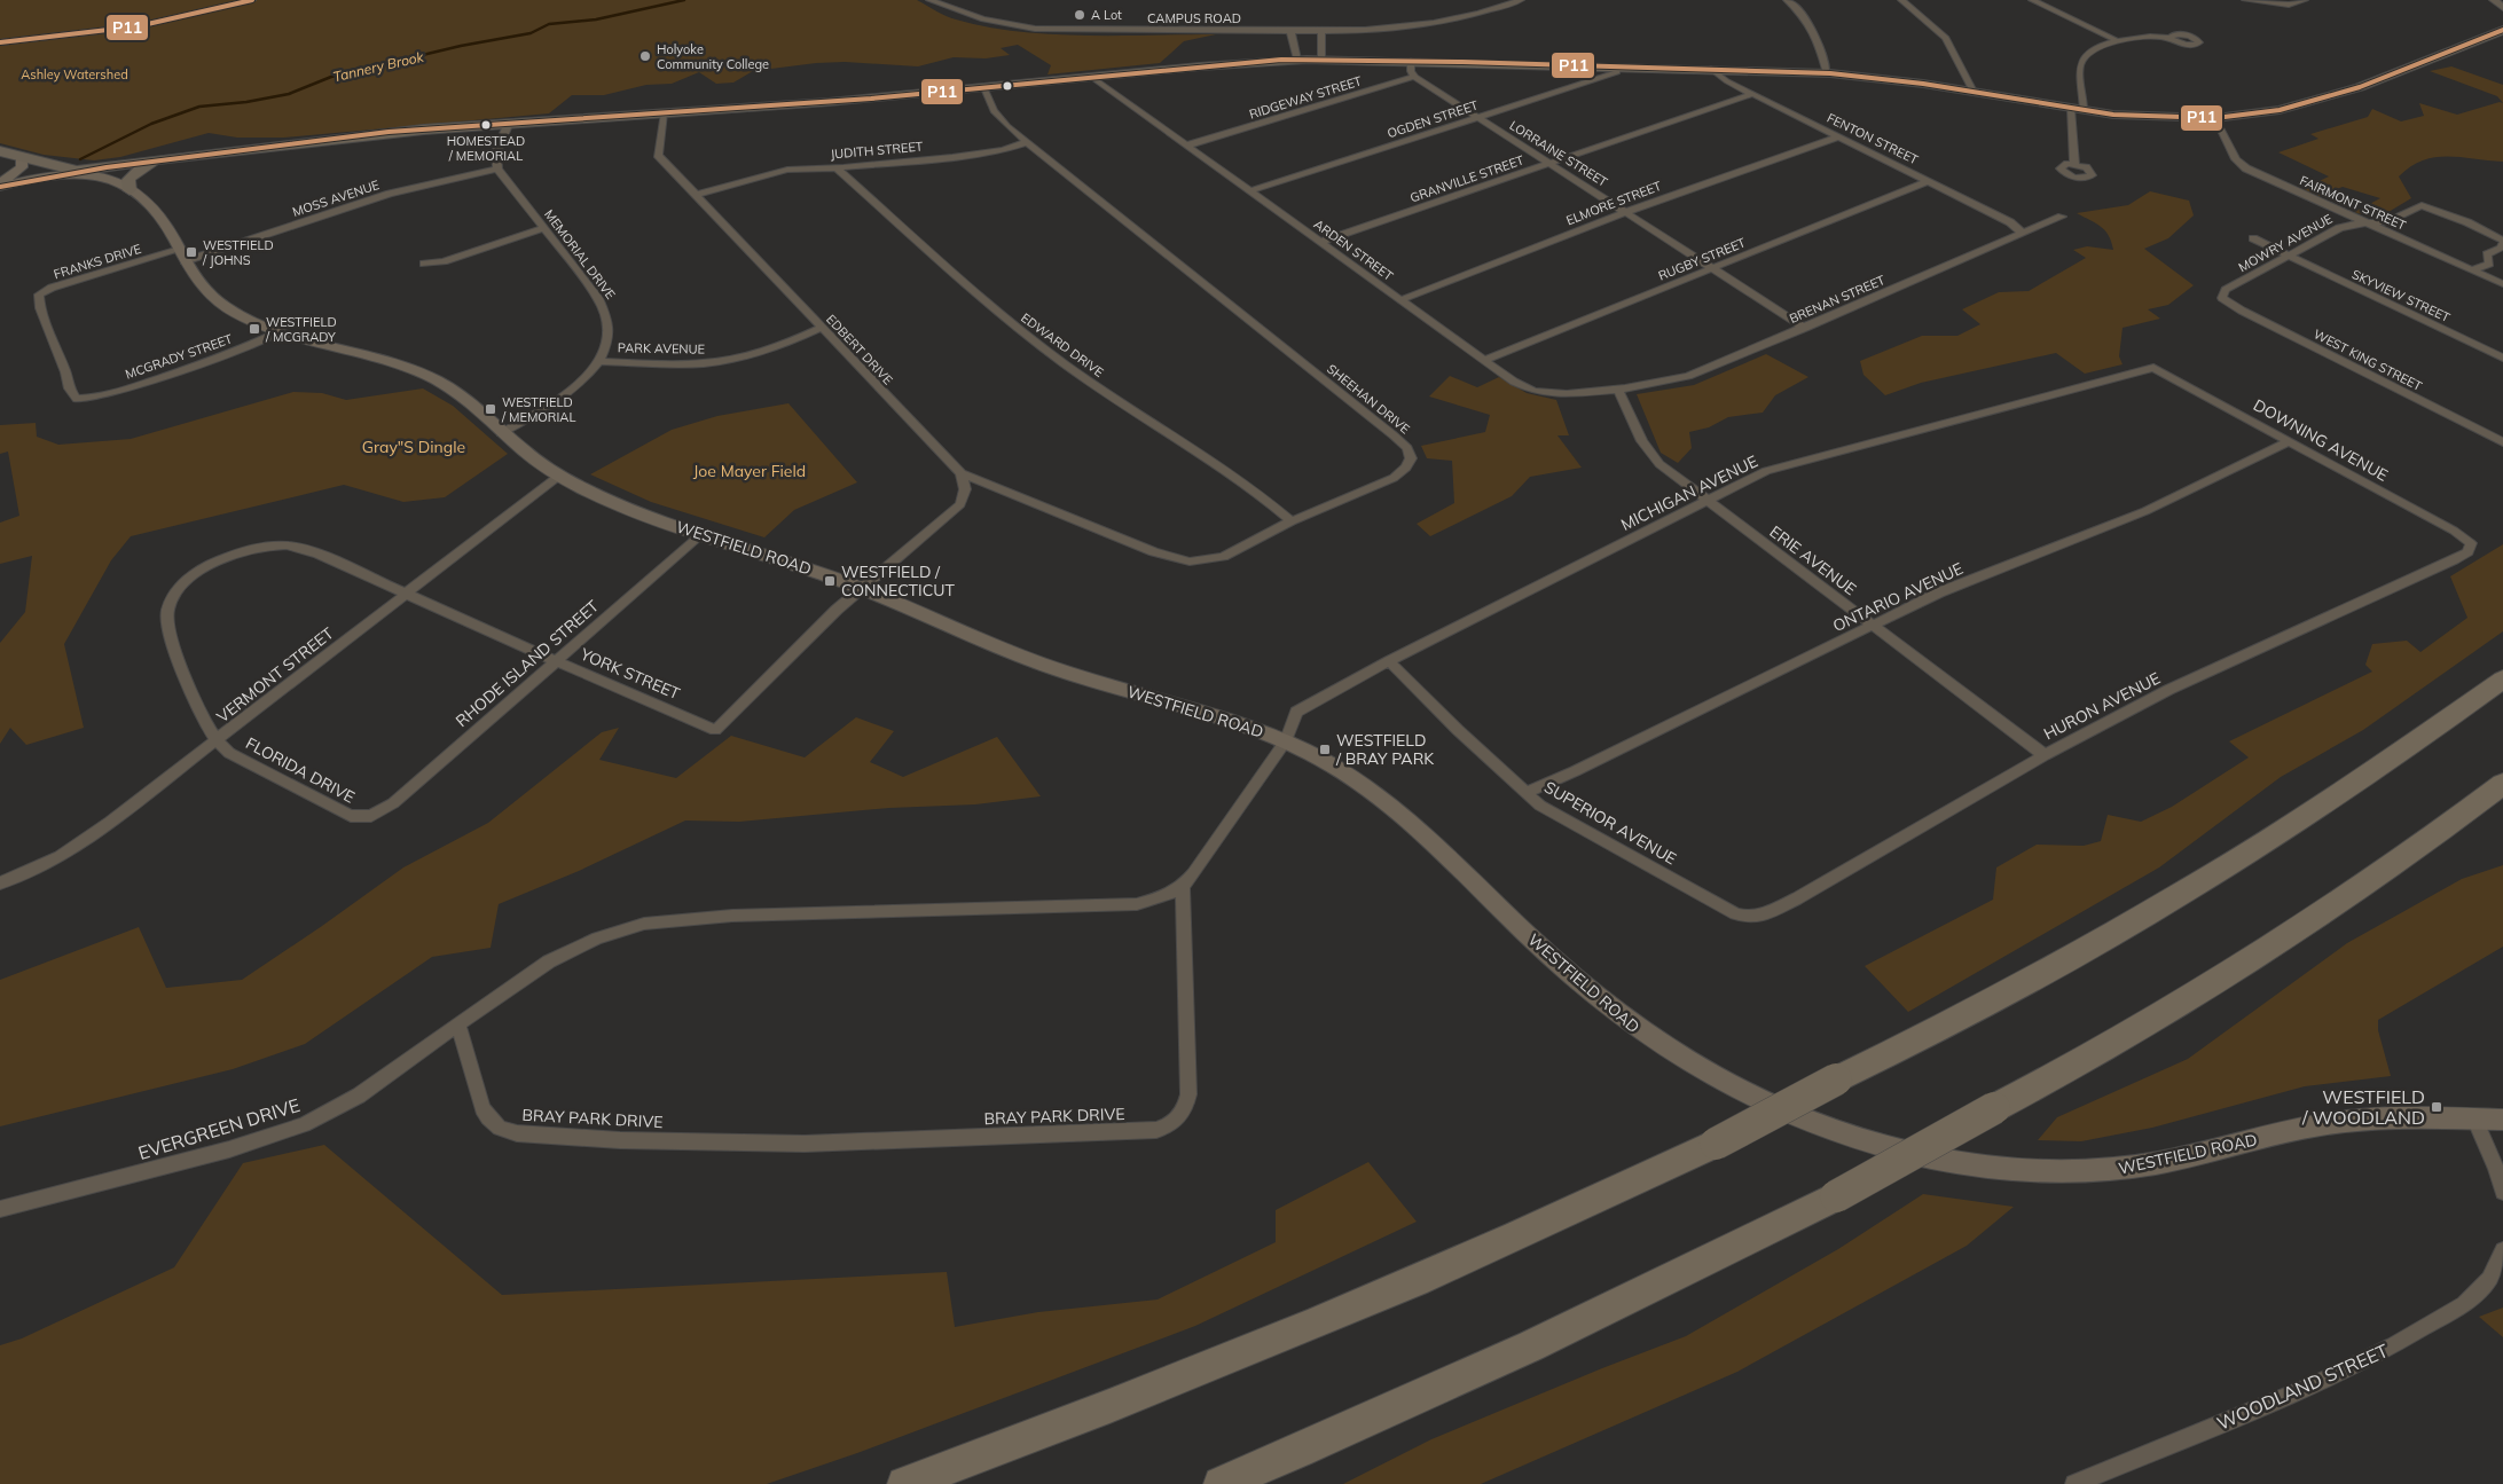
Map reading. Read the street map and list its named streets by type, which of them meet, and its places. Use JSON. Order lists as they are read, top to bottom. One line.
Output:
{"streets":{"main road":["WESTFIELD ROAD"],"street":["CAMPUS ROAD","RIDGEWAY STREET","OGDEN STREET","FENTON STREET","JUDITH STREET","LORRAINE STREET","GRANVILLE STREET","MOSS AVENUE","ELMORE STREET","FAIRMONT STREET","MOWRY AVENUE","ARDEN STREET","MEMORIAL DRIVE","RUGBY STREET","FRANKS DRIVE","SKYVIEW STREET","BRENAN STREET","EDWARD DRIVE","PARK AVENUE","EDBERT DRIVE","MCGRADY STREET","WEST KING STREET","SHEEHAN DRIVE","DOWNING AVENUE","MICHIGAN AVENUE","ERIE AVENUE","ONTARIO AVENUE","RHODE ISLAND STREET","YORK STREET","VERMONT STREET","HURON AVENUE","FLORIDA DRIVE","SUPERIOR AVENUE","BRAY PARK DRIVE","EVERGREEN DRIVE","WOODLAND STREET"]},"crossings":[["RIDGEWAY STREET","LORRAINE STREET"],["RIDGEWAY STREET","ARDEN STREET"],["OGDEN STREET","LORRAINE STREET"],["OGDEN STREET","ARDEN STREET"],["FENTON STREET","GRANVILLE STREET"],["FENTON STREET","ELMORE STREET"],["FENTON STREET","RUGBY STREET"],["FENTON STREET","BRENAN STREET"],["JUDITH STREET","EDWARD DRIVE"],["JUDITH STREET","EDBERT DRIVE"],["JUDITH STREET","SHEEHAN DRIVE"],["LORRAINE STREET","GRANVILLE STREET"],["LORRAINE STREET","ELMORE STREET"],["LORRAINE STREET","RUGBY STREET"],["LORRAINE STREET","BRENAN STREET"],["GRANVILLE STREET","ARDEN STREET"],["MOSS AVENUE","MEMORIAL DRIVE"],["MOSS AVENUE","FRANKS DRIVE"],["MOSS AVENUE","WESTFIELD ROAD"],["ELMORE STREET","ARDEN STREET"],["FAIRMONT STREET","MOWRY AVENUE"],["MOWRY AVENUE","SKYVIEW STREET"],["MOWRY AVENUE","WEST KING STREET"],["ARDEN STREET","RUGBY STREET"],["ARDEN STREET","BRENAN STREET"],["ARDEN STREET","ERIE AVENUE"],["MEMORIAL DRIVE","PARK AVENUE"],["MEMORIAL DRIVE","WESTFIELD ROAD"],["FRANKS DRIVE","MCGRADY STREET"],["FRANKS DRIVE","WESTFIELD ROAD"],["BRENAN STREET","ERIE AVENUE"],["EDWARD DRIVE","SHEEHAN DRIVE"],["PARK AVENUE","EDBERT DRIVE"],["EDBERT DRIVE","SHEEHAN DRIVE"],["MCGRADY STREET","WESTFIELD ROAD"],["DOWNING AVENUE","MICHIGAN AVENUE"],["DOWNING AVENUE","ONTARIO AVENUE"],["DOWNING AVENUE","HURON AVENUE"],["MICHIGAN AVENUE","WESTFIELD ROAD"],["MICHIGAN AVENUE","ERIE AVENUE"],["MICHIGAN AVENUE","SUPERIOR AVENUE"],["WESTFIELD ROAD","RHODE ISLAND STREET"],["WESTFIELD ROAD","YORK STREET"],["WESTFIELD ROAD","VERMONT STREET"],["ERIE AVENUE","ONTARIO AVENUE"],["ERIE AVENUE","HURON AVENUE"],["ONTARIO AVENUE","SUPERIOR AVENUE"],["RHODE ISLAND STREET","YORK STREET"],["RHODE ISLAND STREET","FLORIDA DRIVE"],["YORK STREET","VERMONT STREET"],["YORK STREET","FLORIDA DRIVE"],["VERMONT STREET","FLORIDA DRIVE"],["HURON AVENUE","SUPERIOR AVENUE"],["BRAY PARK DRIVE","EVERGREEN DRIVE"]],"water":["Tannery Brook"],"parks":["Ashley Watershed","Gray\"S Dingle","Joe Mayer Field"],"places":{"other":["A Lot","Holyoke Community College","HOMESTEAD / MEMORIAL"],"transit":["WESTFIELD / JOHNS","WESTFIELD / MCGRADY","WESTFIELD / MEMORIAL","WESTFIELD / CONNECTICUT","WESTFIELD / BRAY PARK","WESTFIELD / WOODLAND"]},"lines":["transit line P11"]}
